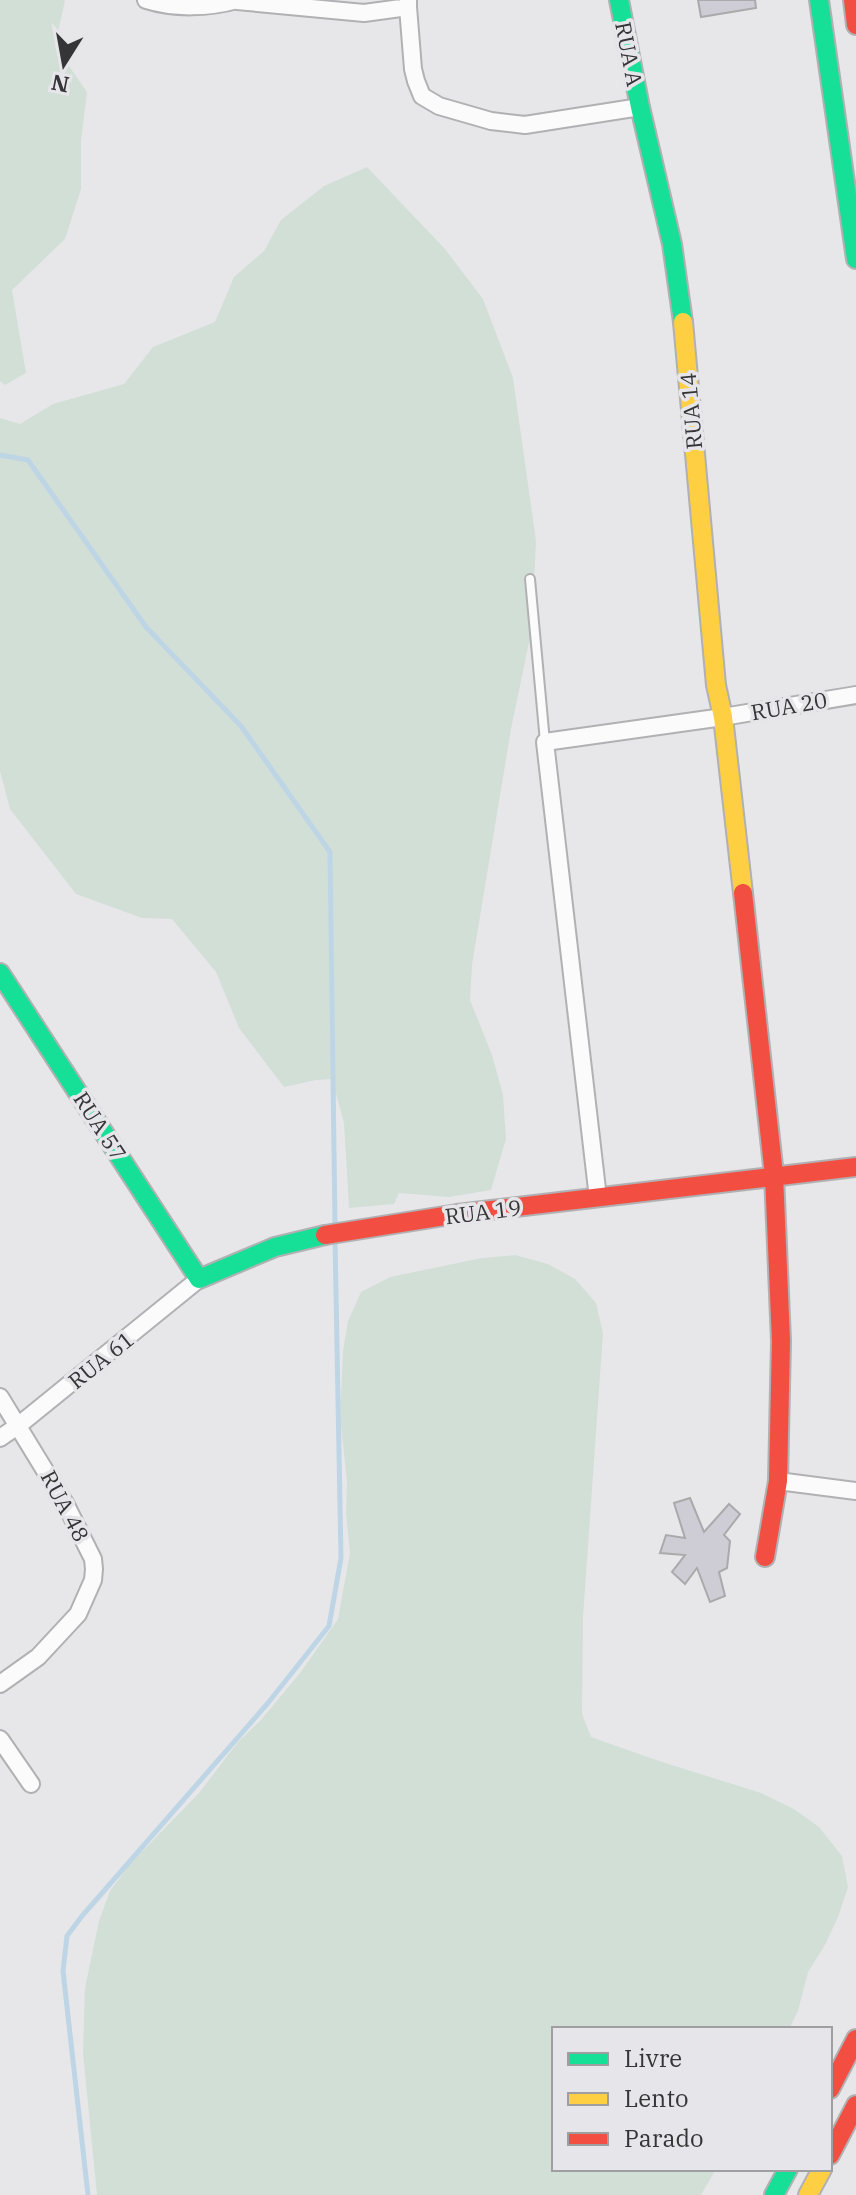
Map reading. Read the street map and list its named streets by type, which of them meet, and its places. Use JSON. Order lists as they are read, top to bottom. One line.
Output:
{"streets":{"main road":["RUA A","RUA 14","RUA 57","RUA 19"],"street":["RUA 20","RUA 61","RUA 48"]},"crossings":[["RUA A","RUA 14"],["RUA 14","RUA 20"],["RUA 57","RUA 19"],["RUA 57","RUA 61"],["RUA 19","RUA 61"],["RUA 61","RUA 48"]],"legend":["Livre","Lento","Parado"],"north":"bottom"}
